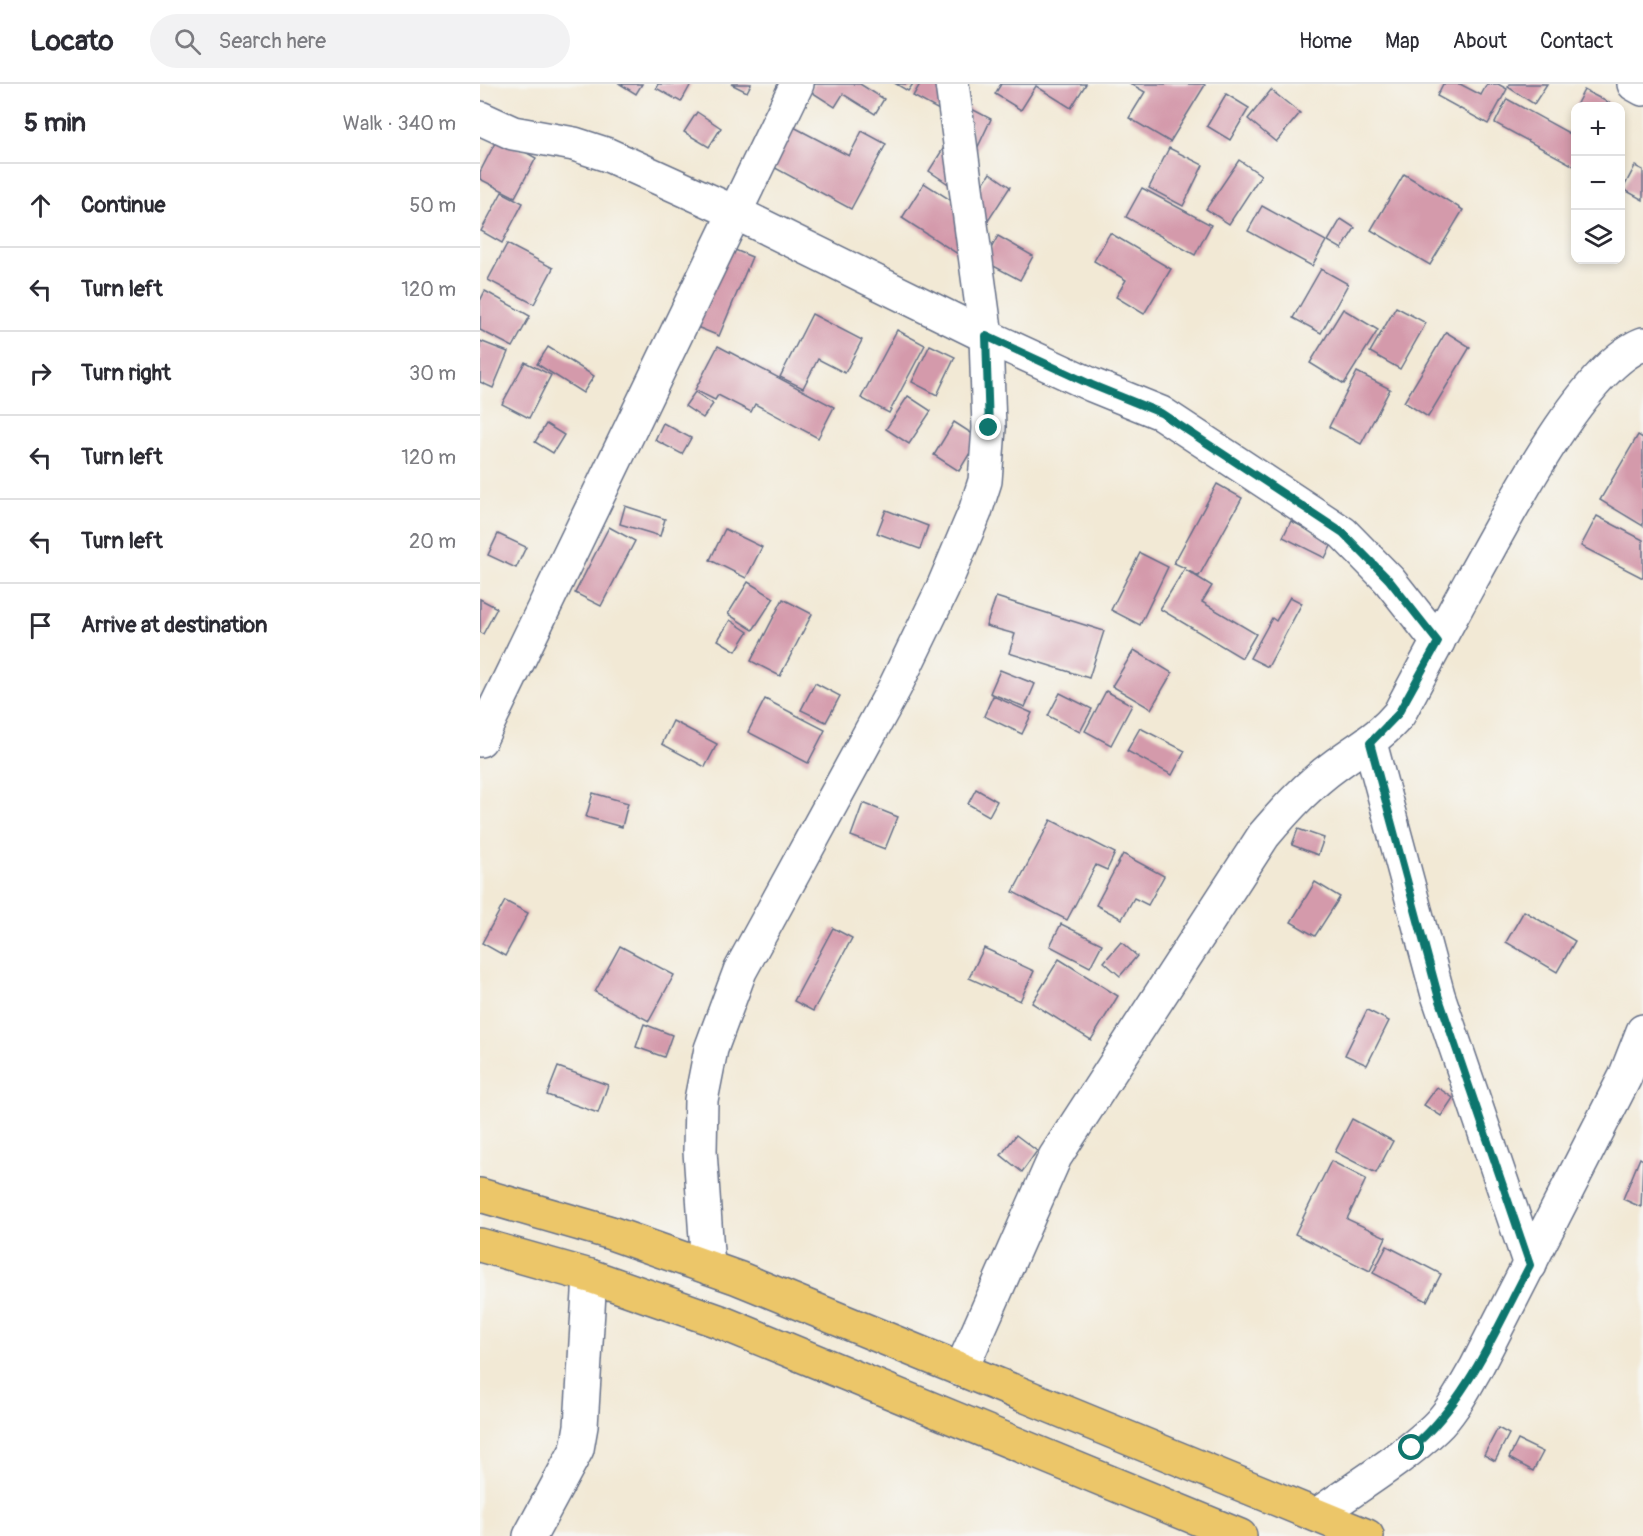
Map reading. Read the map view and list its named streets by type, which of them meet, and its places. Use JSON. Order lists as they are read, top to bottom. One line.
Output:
{"page":{"header":"Locato","search":"Search here","nav":["Home","Map","About","Contact"],"heading":["5 min","Walk · 340 m"],"map_buttons":["+","−"],"list":[["Continue","50 m"],["Turn left","120 m"],["Turn right","30 m"],["Turn left","120 m"],["Turn left","20 m"],"Arrive at destination"]}}
